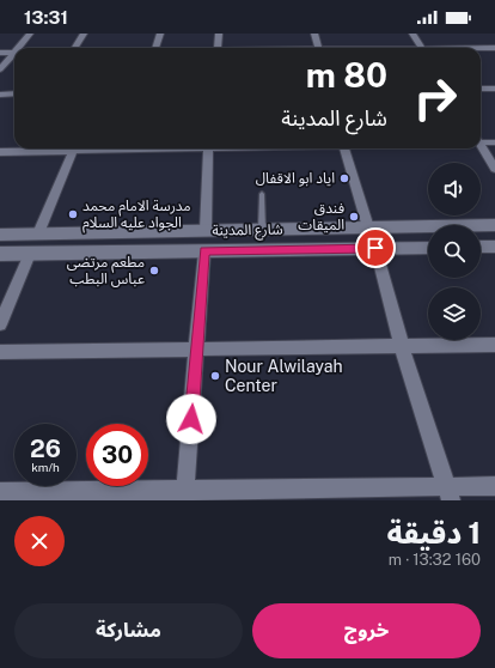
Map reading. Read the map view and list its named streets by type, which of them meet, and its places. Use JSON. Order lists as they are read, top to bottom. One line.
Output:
{"streets":{"main road":["شارع المدينة"]},"places":["اياد ابو الاقفال","مدرسة الامام محمد الجواد عليه السلام","فندق الميقات","مطعم مرتضى عباس البطب","Nour Alwilayah Center"],"page":{"status":"13:31","turn":["80 m","شارع المدينة"],"speed":"26 km/h","limit":"30","heading":["1 دقيقة","160 m · 13:32"],"buttons":["خروج","مشاركة"]}}
